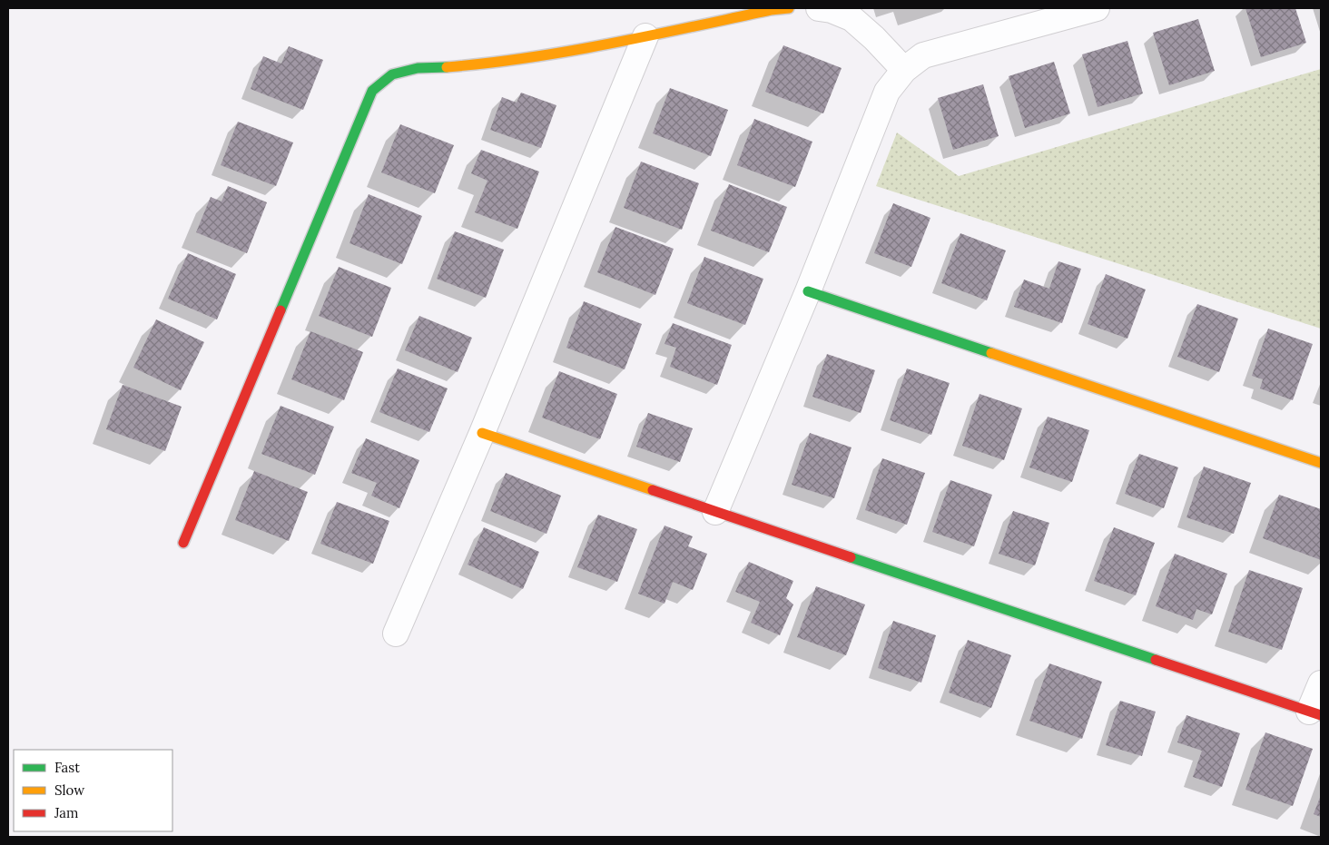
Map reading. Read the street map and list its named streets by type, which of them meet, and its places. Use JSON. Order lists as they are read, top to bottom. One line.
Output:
{"legend":["Fast","Slow","Jam"]}
